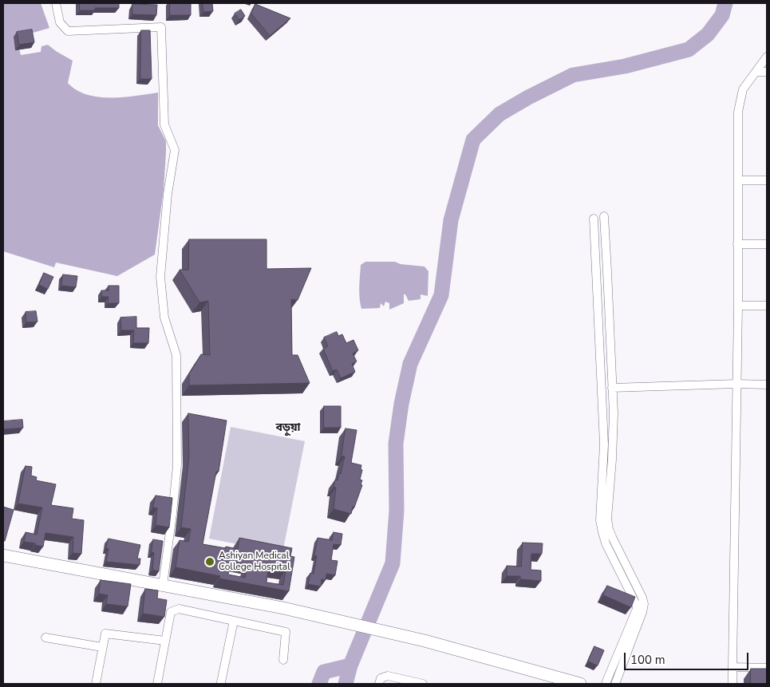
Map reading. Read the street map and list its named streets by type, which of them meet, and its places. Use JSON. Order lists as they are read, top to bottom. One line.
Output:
{"districts":["বড়ুয়া"],"places":["Ashiyan Medical College Hospital"],"scale_bar":"100 m"}
